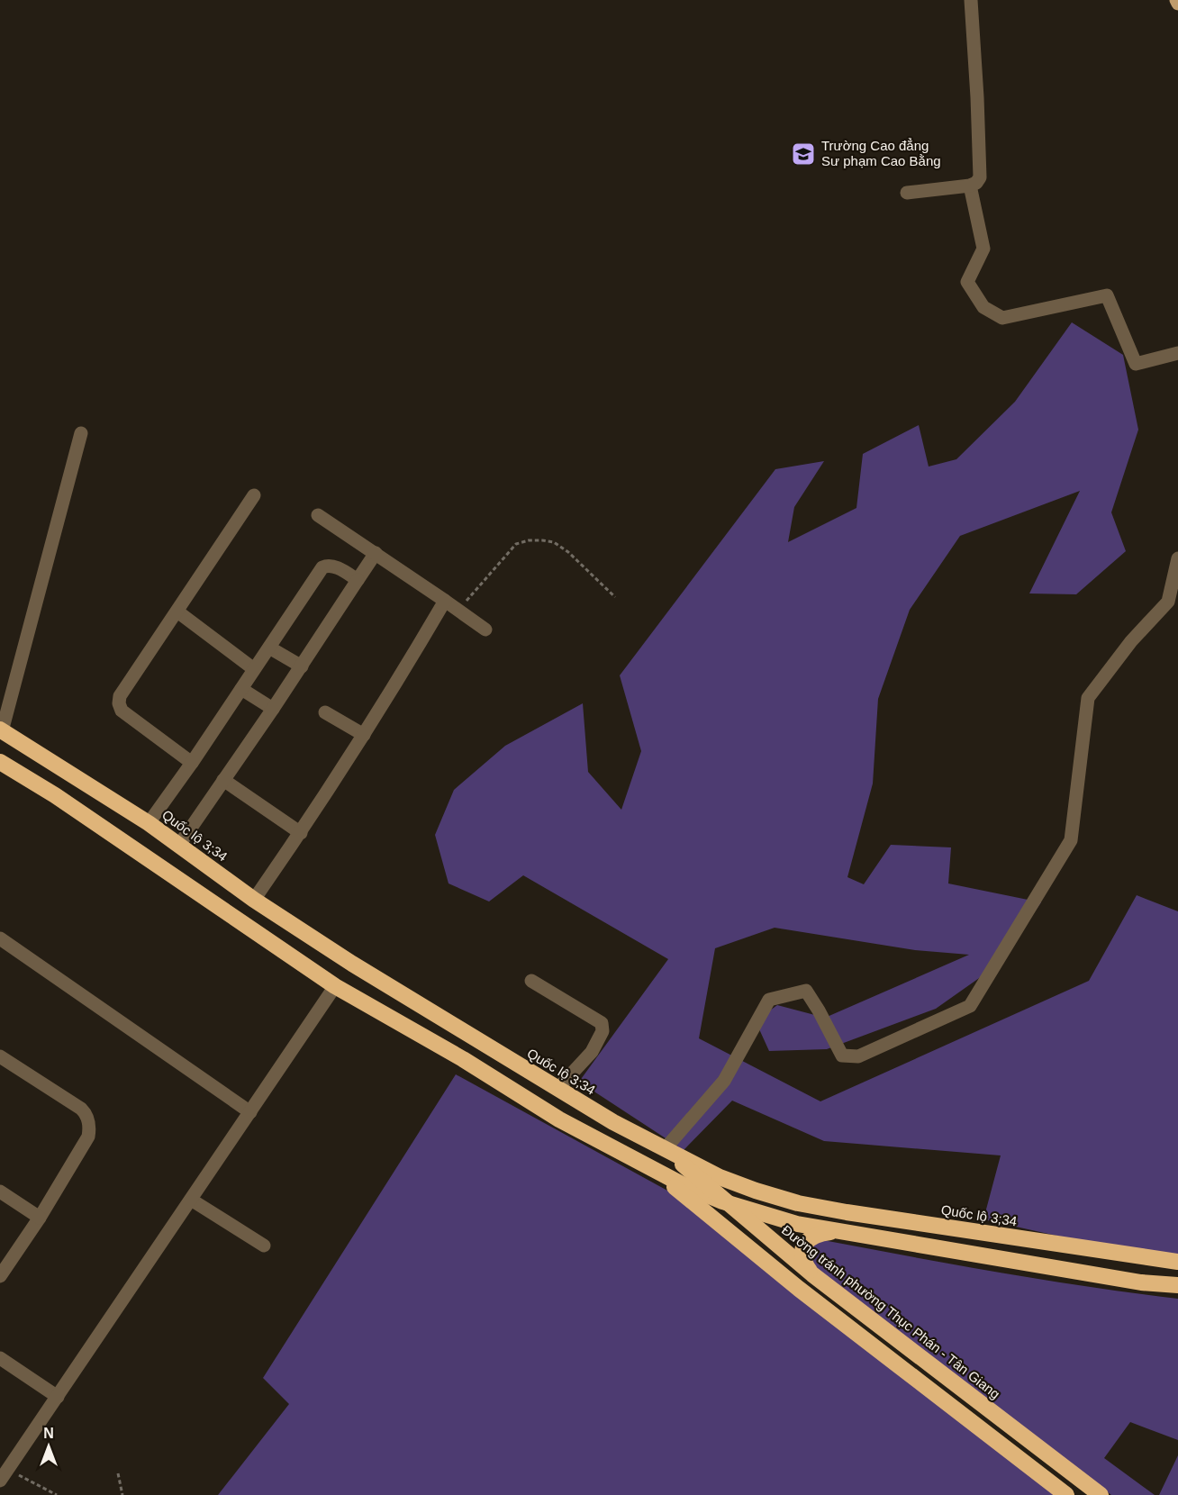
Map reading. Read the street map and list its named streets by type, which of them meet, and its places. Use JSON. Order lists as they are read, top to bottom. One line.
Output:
{"streets":{"highway":["Quốc lộ 3;34","Đường tránh phường Thục Phán - Tân Giang"]},"crossings":[["Quốc lộ 3;34","Đường tránh phường Thục Phán - Tân Giang"]],"places":{"school or university":["Trường Cao đẳng Sư phạm Cao Bằng"]},"north":"top"}
